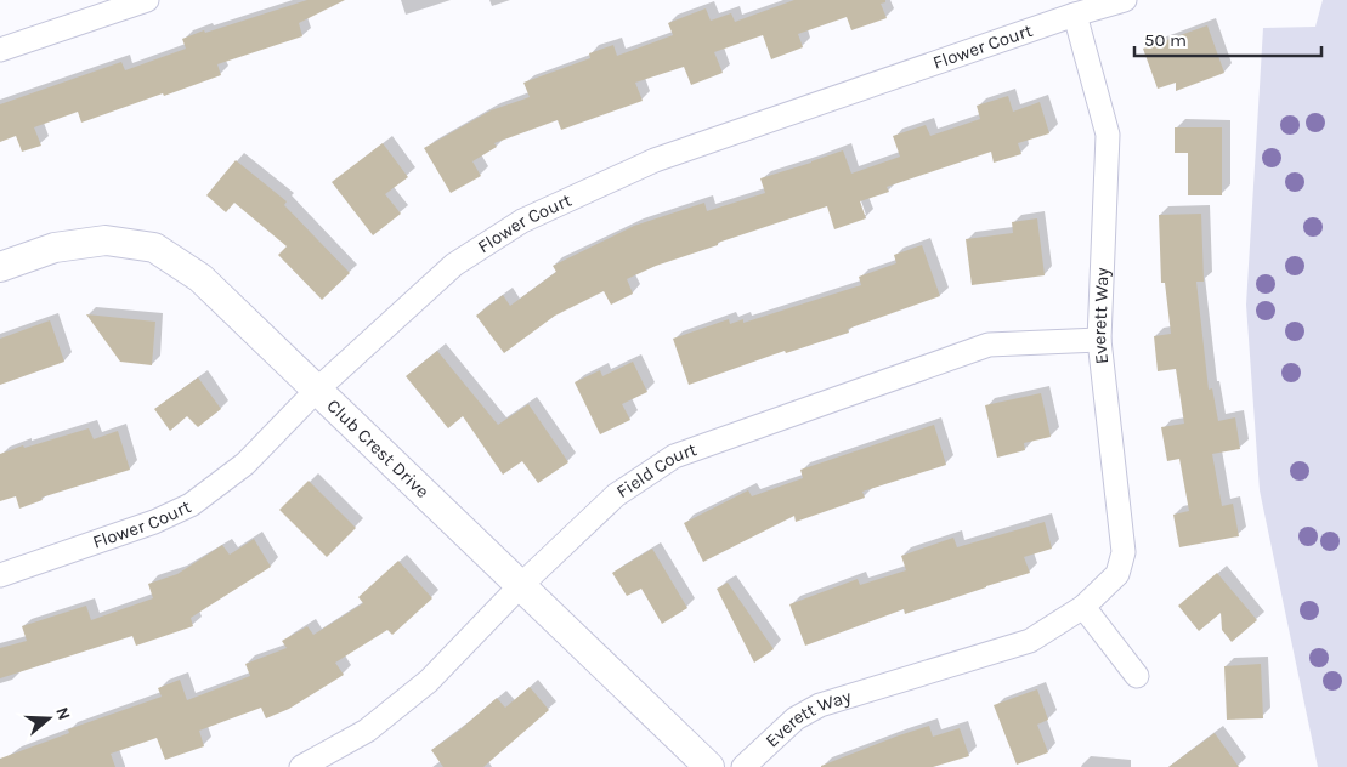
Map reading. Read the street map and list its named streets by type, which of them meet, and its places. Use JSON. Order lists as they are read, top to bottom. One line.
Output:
{"streets":{"street":["Flower Court","Everett Way","Club Crest Drive","Field Court"]},"crossings":[["Flower Court","Everett Way"],["Flower Court","Club Crest Drive"],["Everett Way","Field Court"],["Club Crest Drive","Field Court"]],"scale_bar":"50 m","north":"right"}
